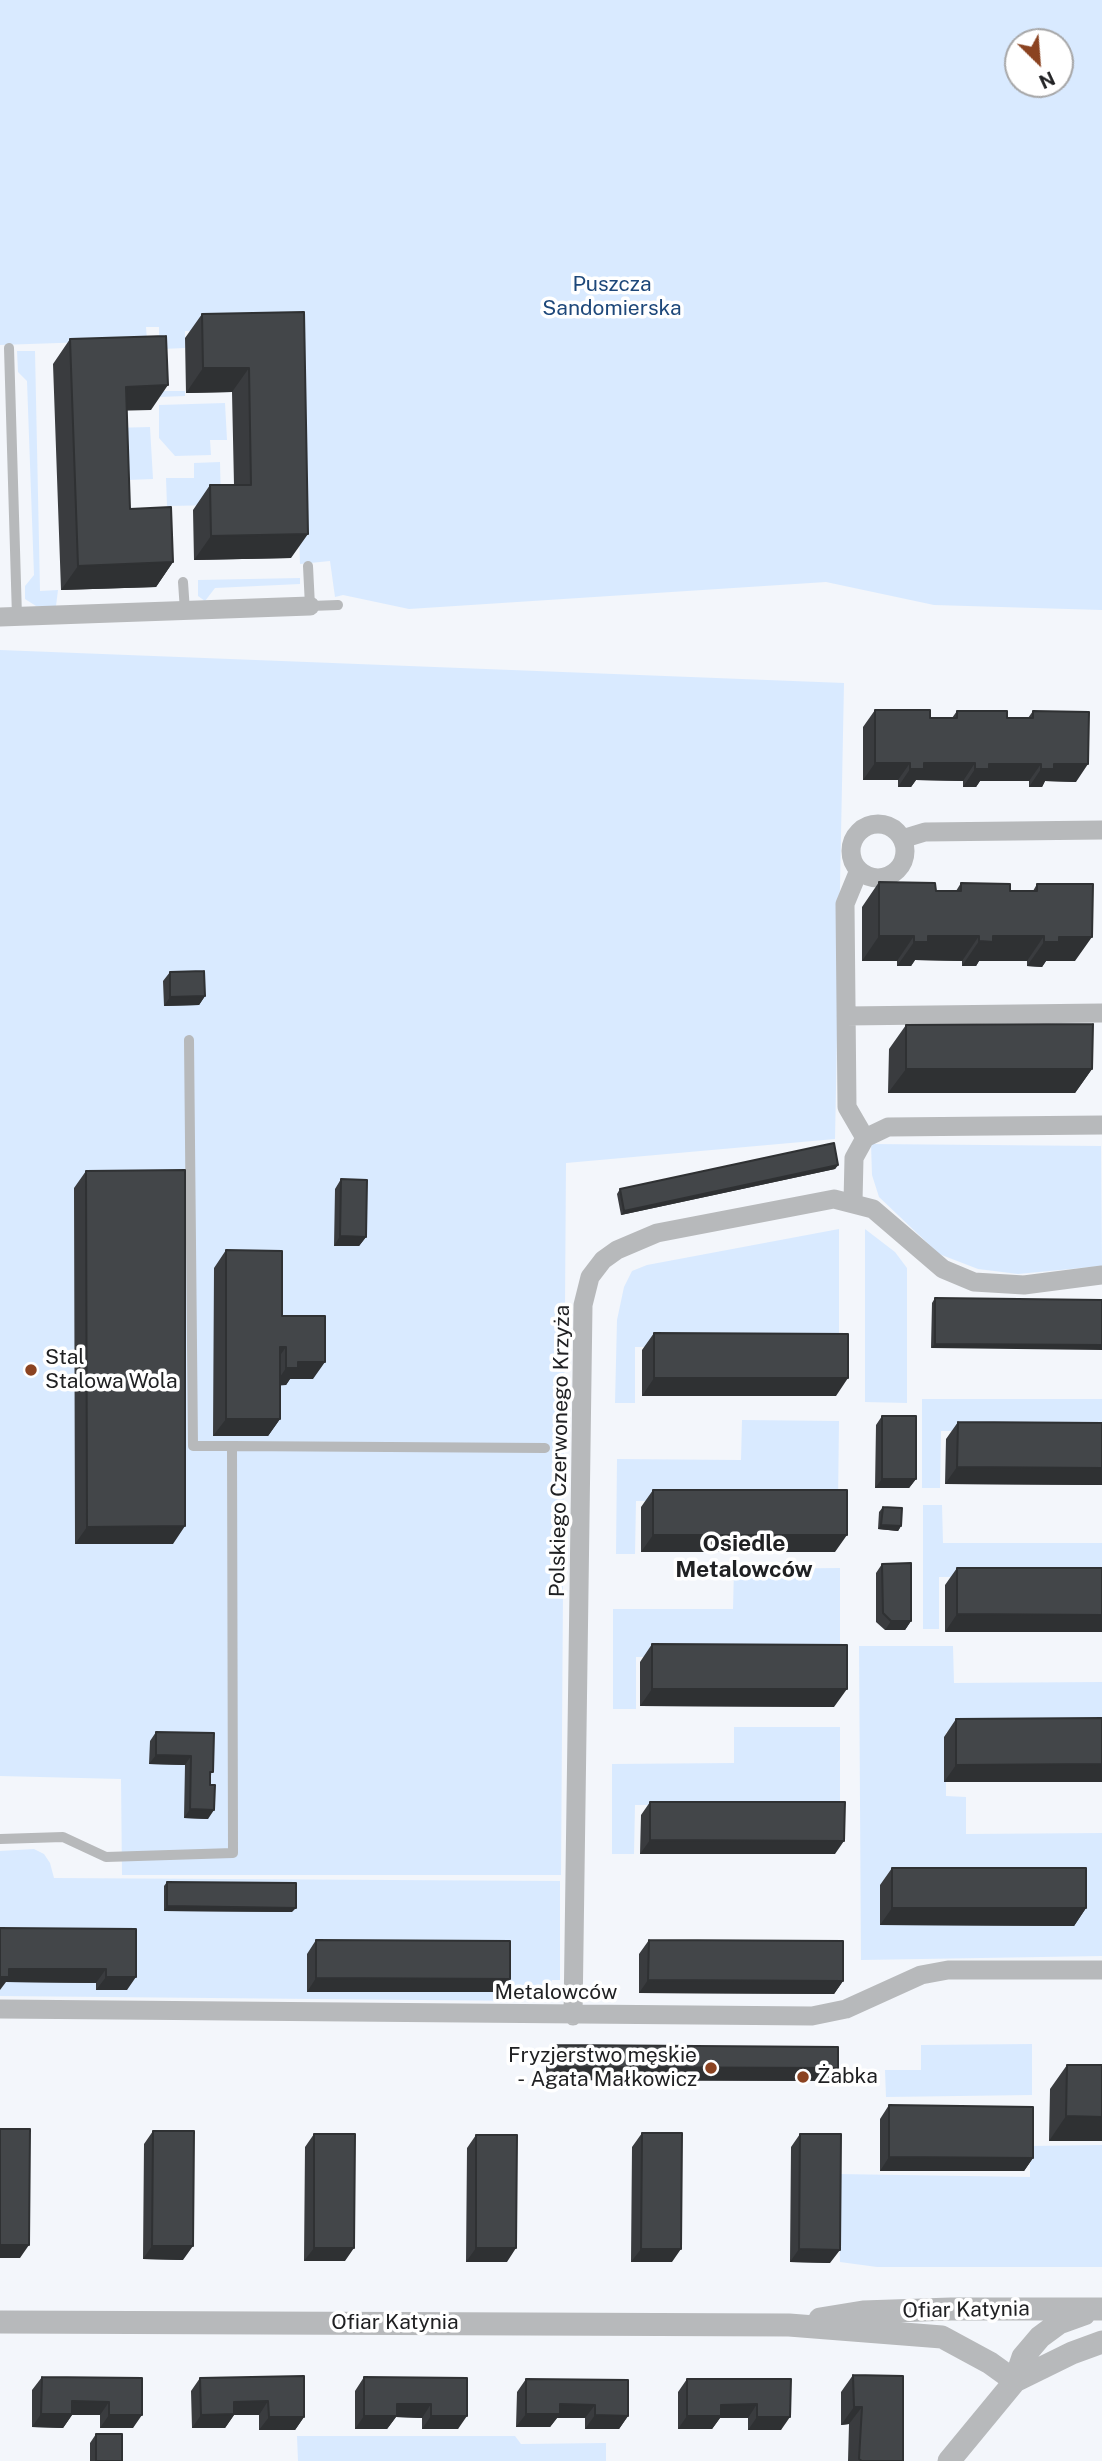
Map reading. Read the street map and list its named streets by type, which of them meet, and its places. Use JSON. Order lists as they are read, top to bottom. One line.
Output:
{"streets":{"street":["Polskiego Czerwonego Krzyża","Metalowców","Ofiar Katynia"]},"crossings":[["Polskiego Czerwonego Krzyża","Metalowców"]],"districts":["Osiedle Metalowców"],"parks":["Puszcza Sandomierska"],"places":["Stal Stalowa Wola","Fryzjerstwo męskie - Agata Małkowicz","Żabka"],"north":"bottom right"}
